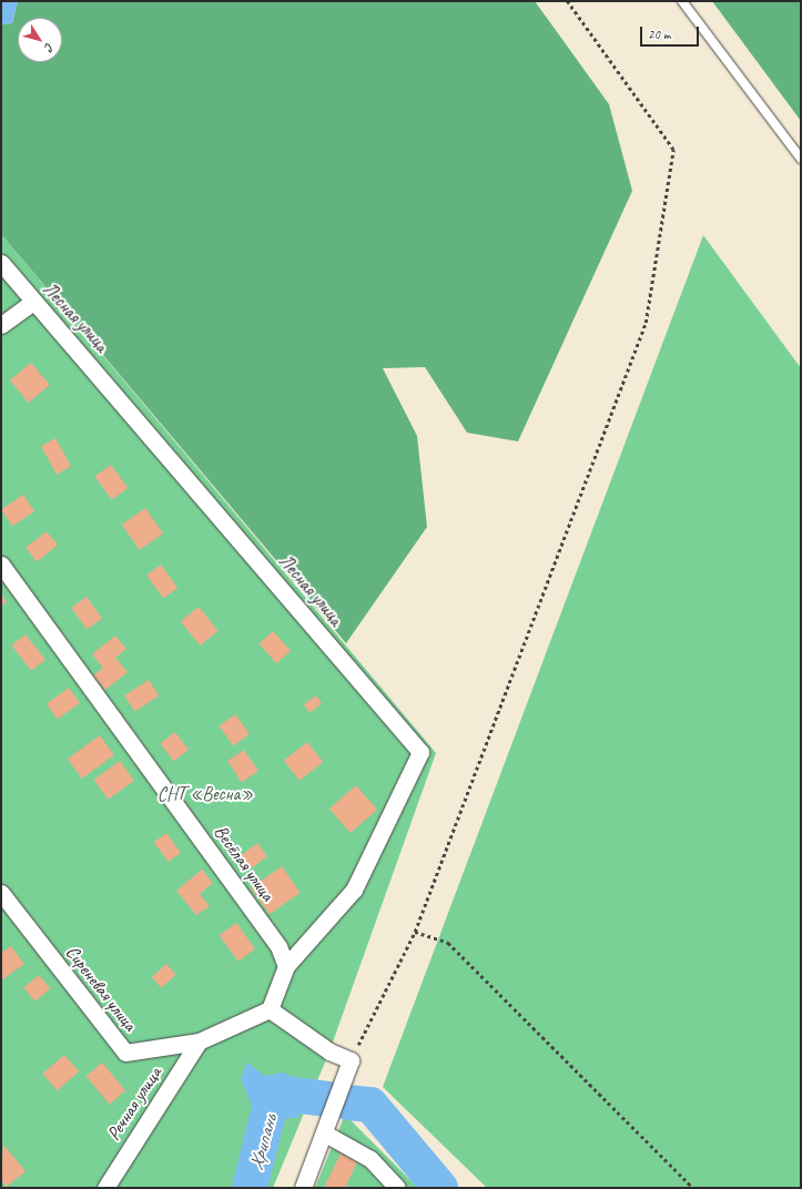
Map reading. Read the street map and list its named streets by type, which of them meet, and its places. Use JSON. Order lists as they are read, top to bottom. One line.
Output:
{"streets":{"street":["Лесная улица","Весёлая улица","Сиреневая улица","Речная улица"]},"crossings":[["Лесная улица","Весёлая улица"],["Сиреневая улица","Речная улица"]],"water":["Хрипань"],"parks":["СНТ «Весна»"],"scale_bar":"20 m","north":"bottom right"}
